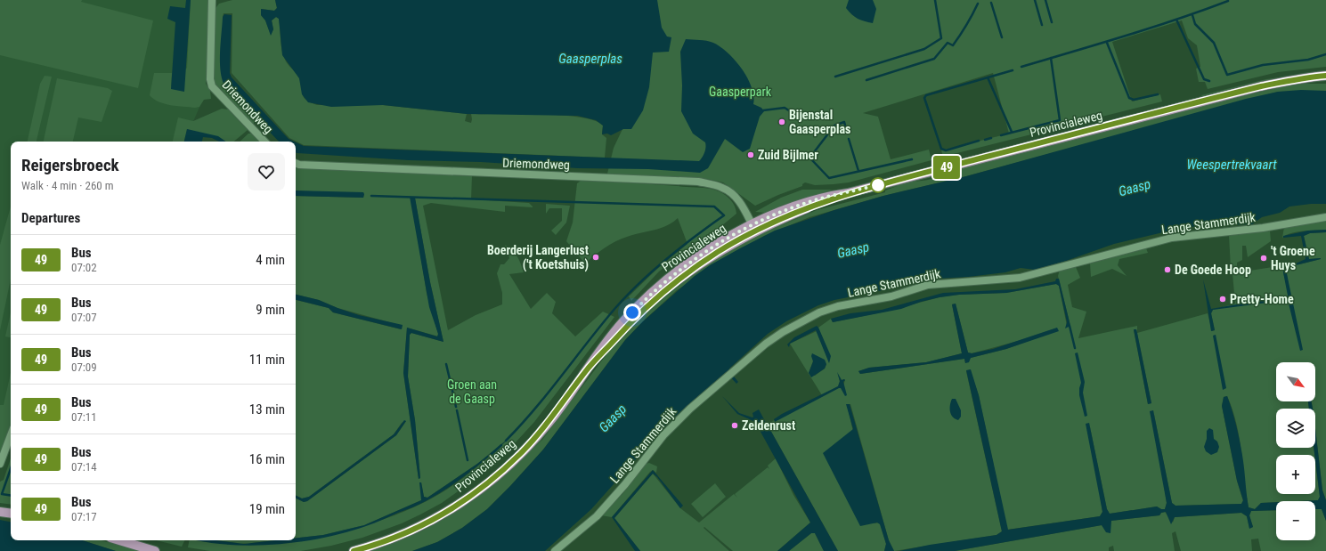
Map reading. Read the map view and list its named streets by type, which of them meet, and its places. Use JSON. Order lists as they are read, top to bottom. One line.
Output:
{"streets":{"main road":["Provincialeweg"],"street":["Driemondweg","Lange Stammerdijk"]},"crossings":[["Driemondweg","Provincialeweg"]],"water":["Gaasperplas","Weespertrekvaart","Gaasp"],"parks":["Gaasperpark","Groen aan de Gaasp"],"places":["Bijenstal Gaasperplas","Zuid Bijlmer","Boerderij Langerlust ('t Koetshuis)","'t Groene Huys","De Goede Hoop","Pretty-Home","Zeldenrust"],"lines":["bus line 49"],"north":"bottom right","page":{"on_map":"49","heading":[["Reigersbroeck","Walk · 4 min · 260 m"],"Departures"],"list":[{"mark":"49","name":"Bus","note":"07:02","value":"4 min"},{"mark":"49","name":"Bus","note":"07:07","value":"9 min"},{"mark":"49","name":"Bus","note":"07:09","value":"11 min"},{"mark":"49","name":"Bus","note":"07:11","value":"13 min"},{"mark":"49","name":"Bus","note":"07:14","value":"16 min"},{"mark":"49","name":"Bus","note":"07:17","value":"19 min"}],"map_buttons":["+","−"]}}
